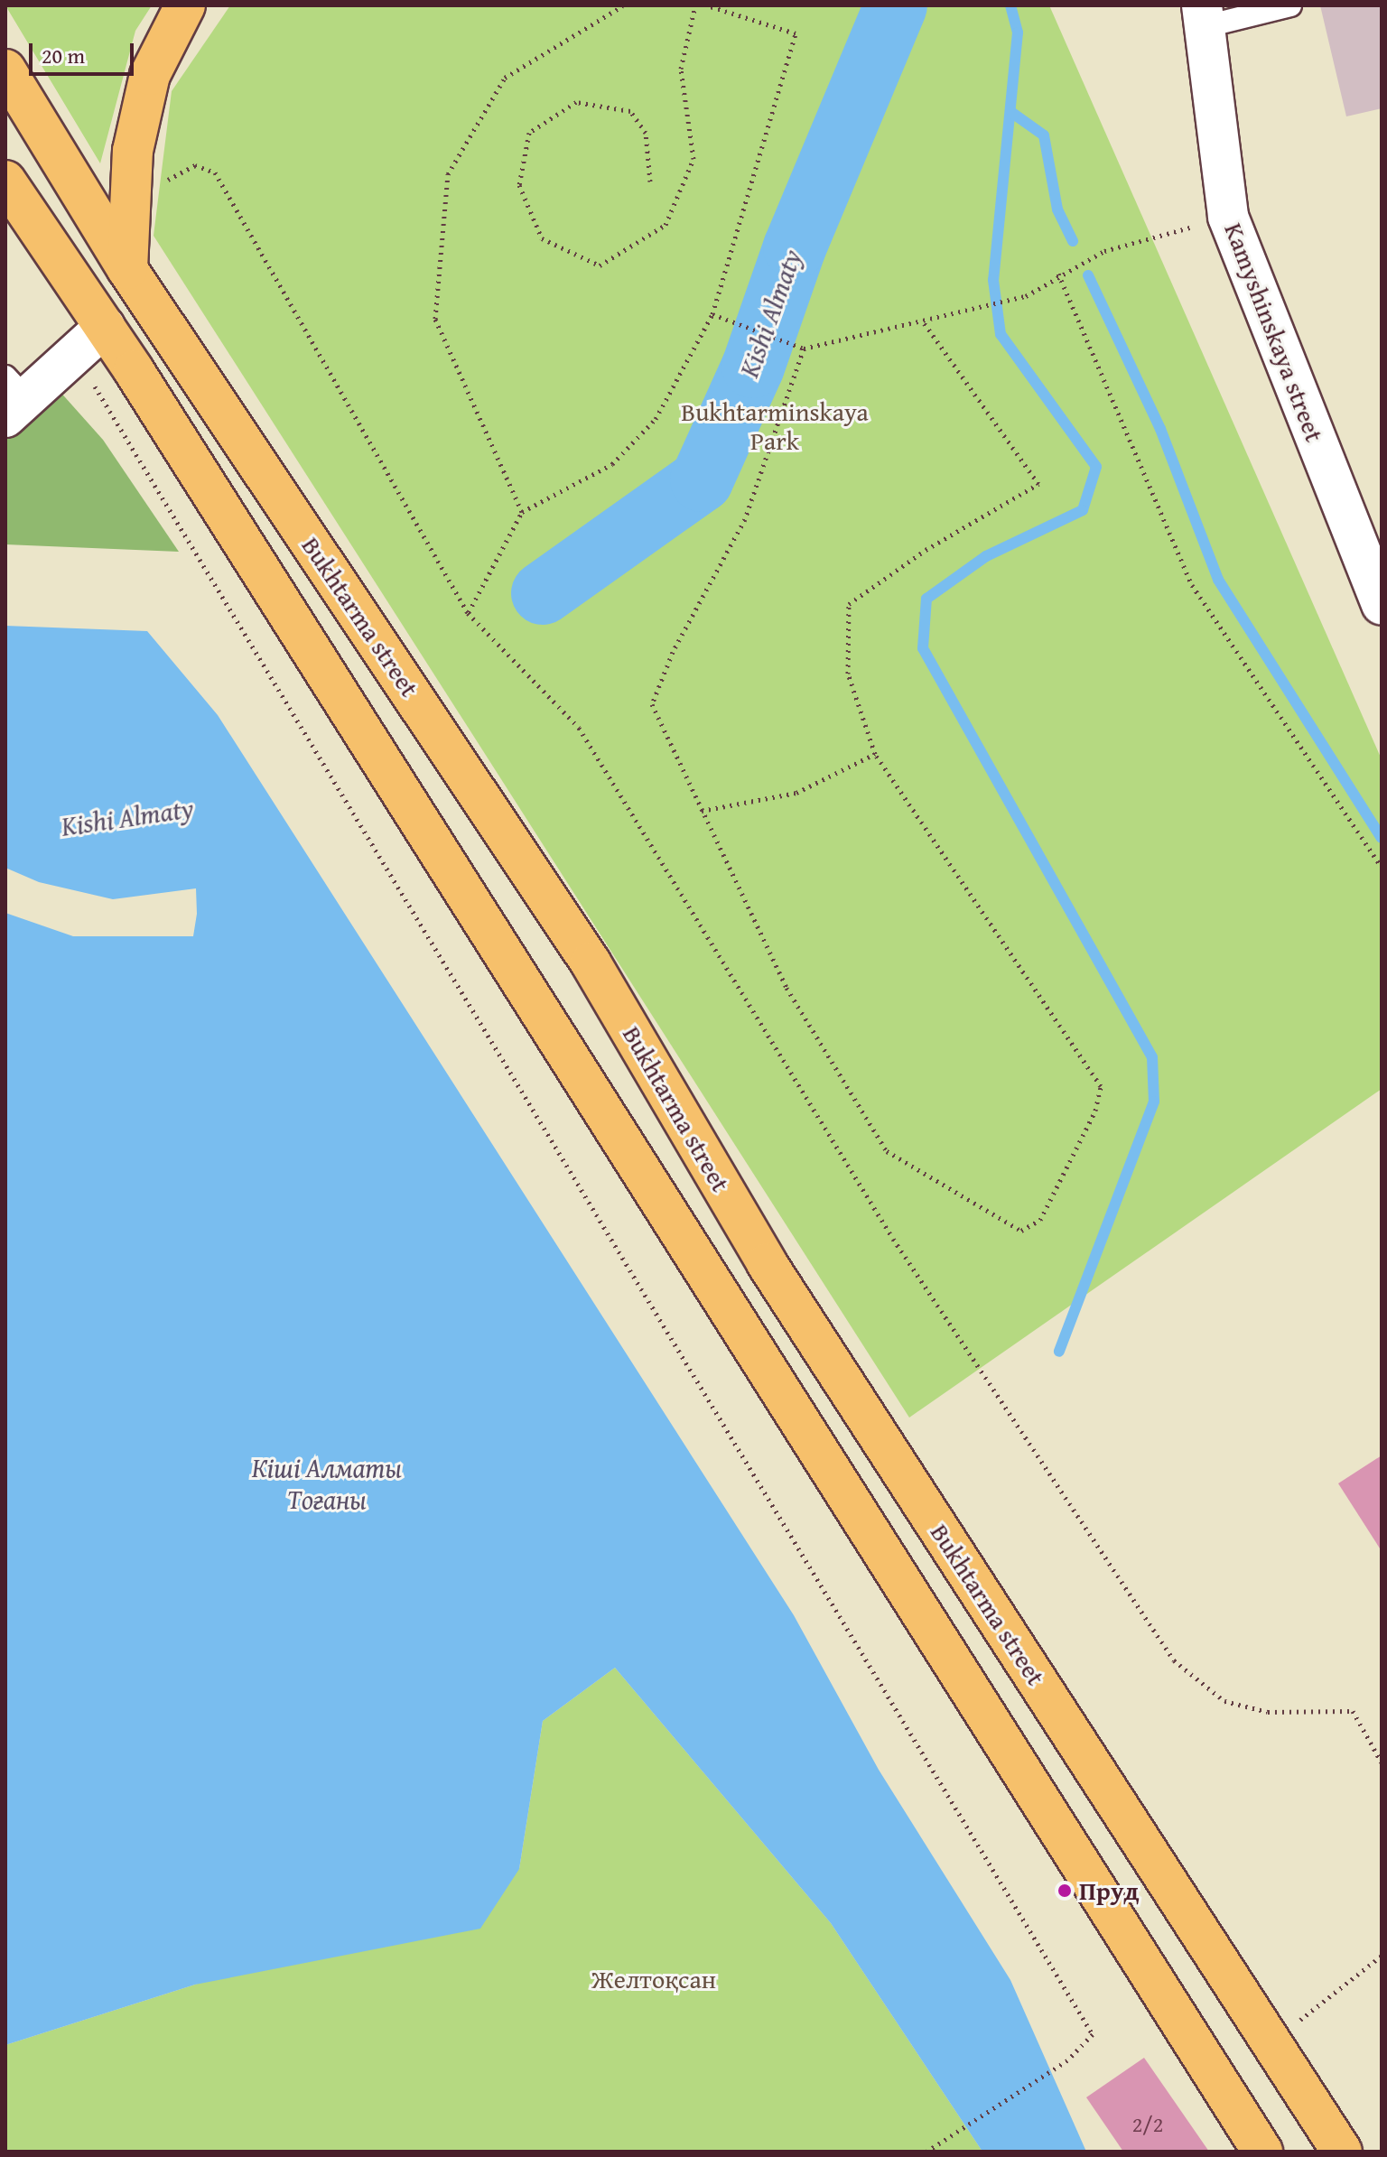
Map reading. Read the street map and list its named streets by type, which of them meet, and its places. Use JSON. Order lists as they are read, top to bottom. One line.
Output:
{"streets":{"main road":["Bukhtarma street"],"street":["Kamyshinskaya street"]},"water":["Kіshі Almaty","Кіші Алматы Тоғаны"],"parks":["Bukhtarminskaya Park","Желтоқсан"],"places":["Пруд"],"house_numbers":["2/2"],"scale_bar":"20 m"}
